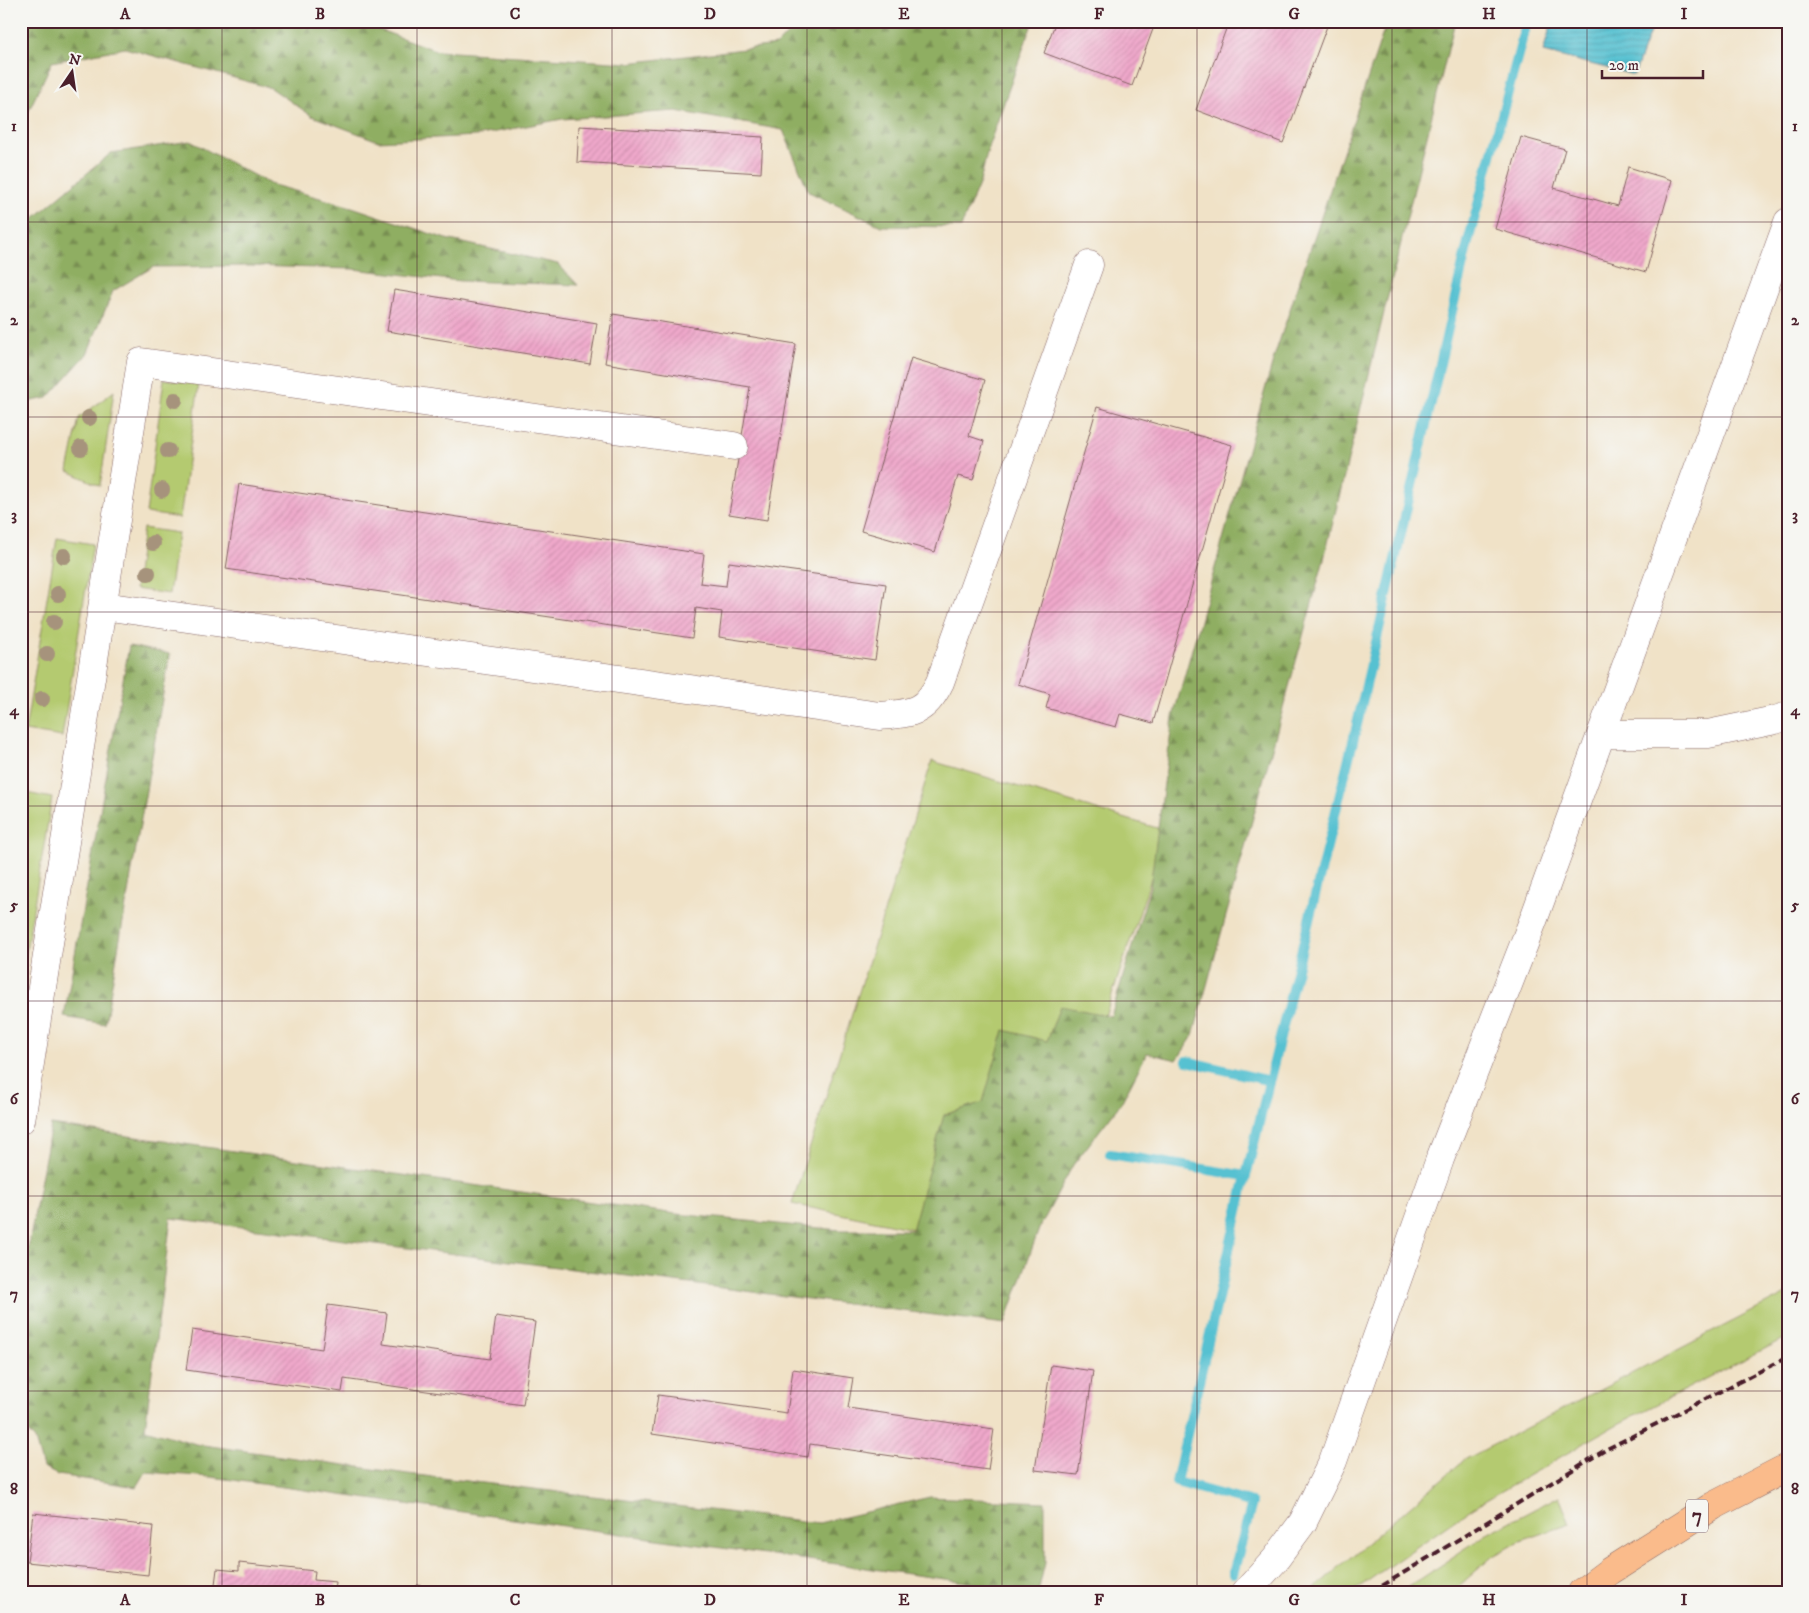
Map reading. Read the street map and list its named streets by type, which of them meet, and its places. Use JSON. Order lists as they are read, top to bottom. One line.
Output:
{"streets":{"highway":["7"]},"scale_bar":"20 m","north":"top","grid":{"columns":["A","B","C","D","E","F","G","H","I"],"rows":["1","2","3","4","5","6","7","8"]}}
